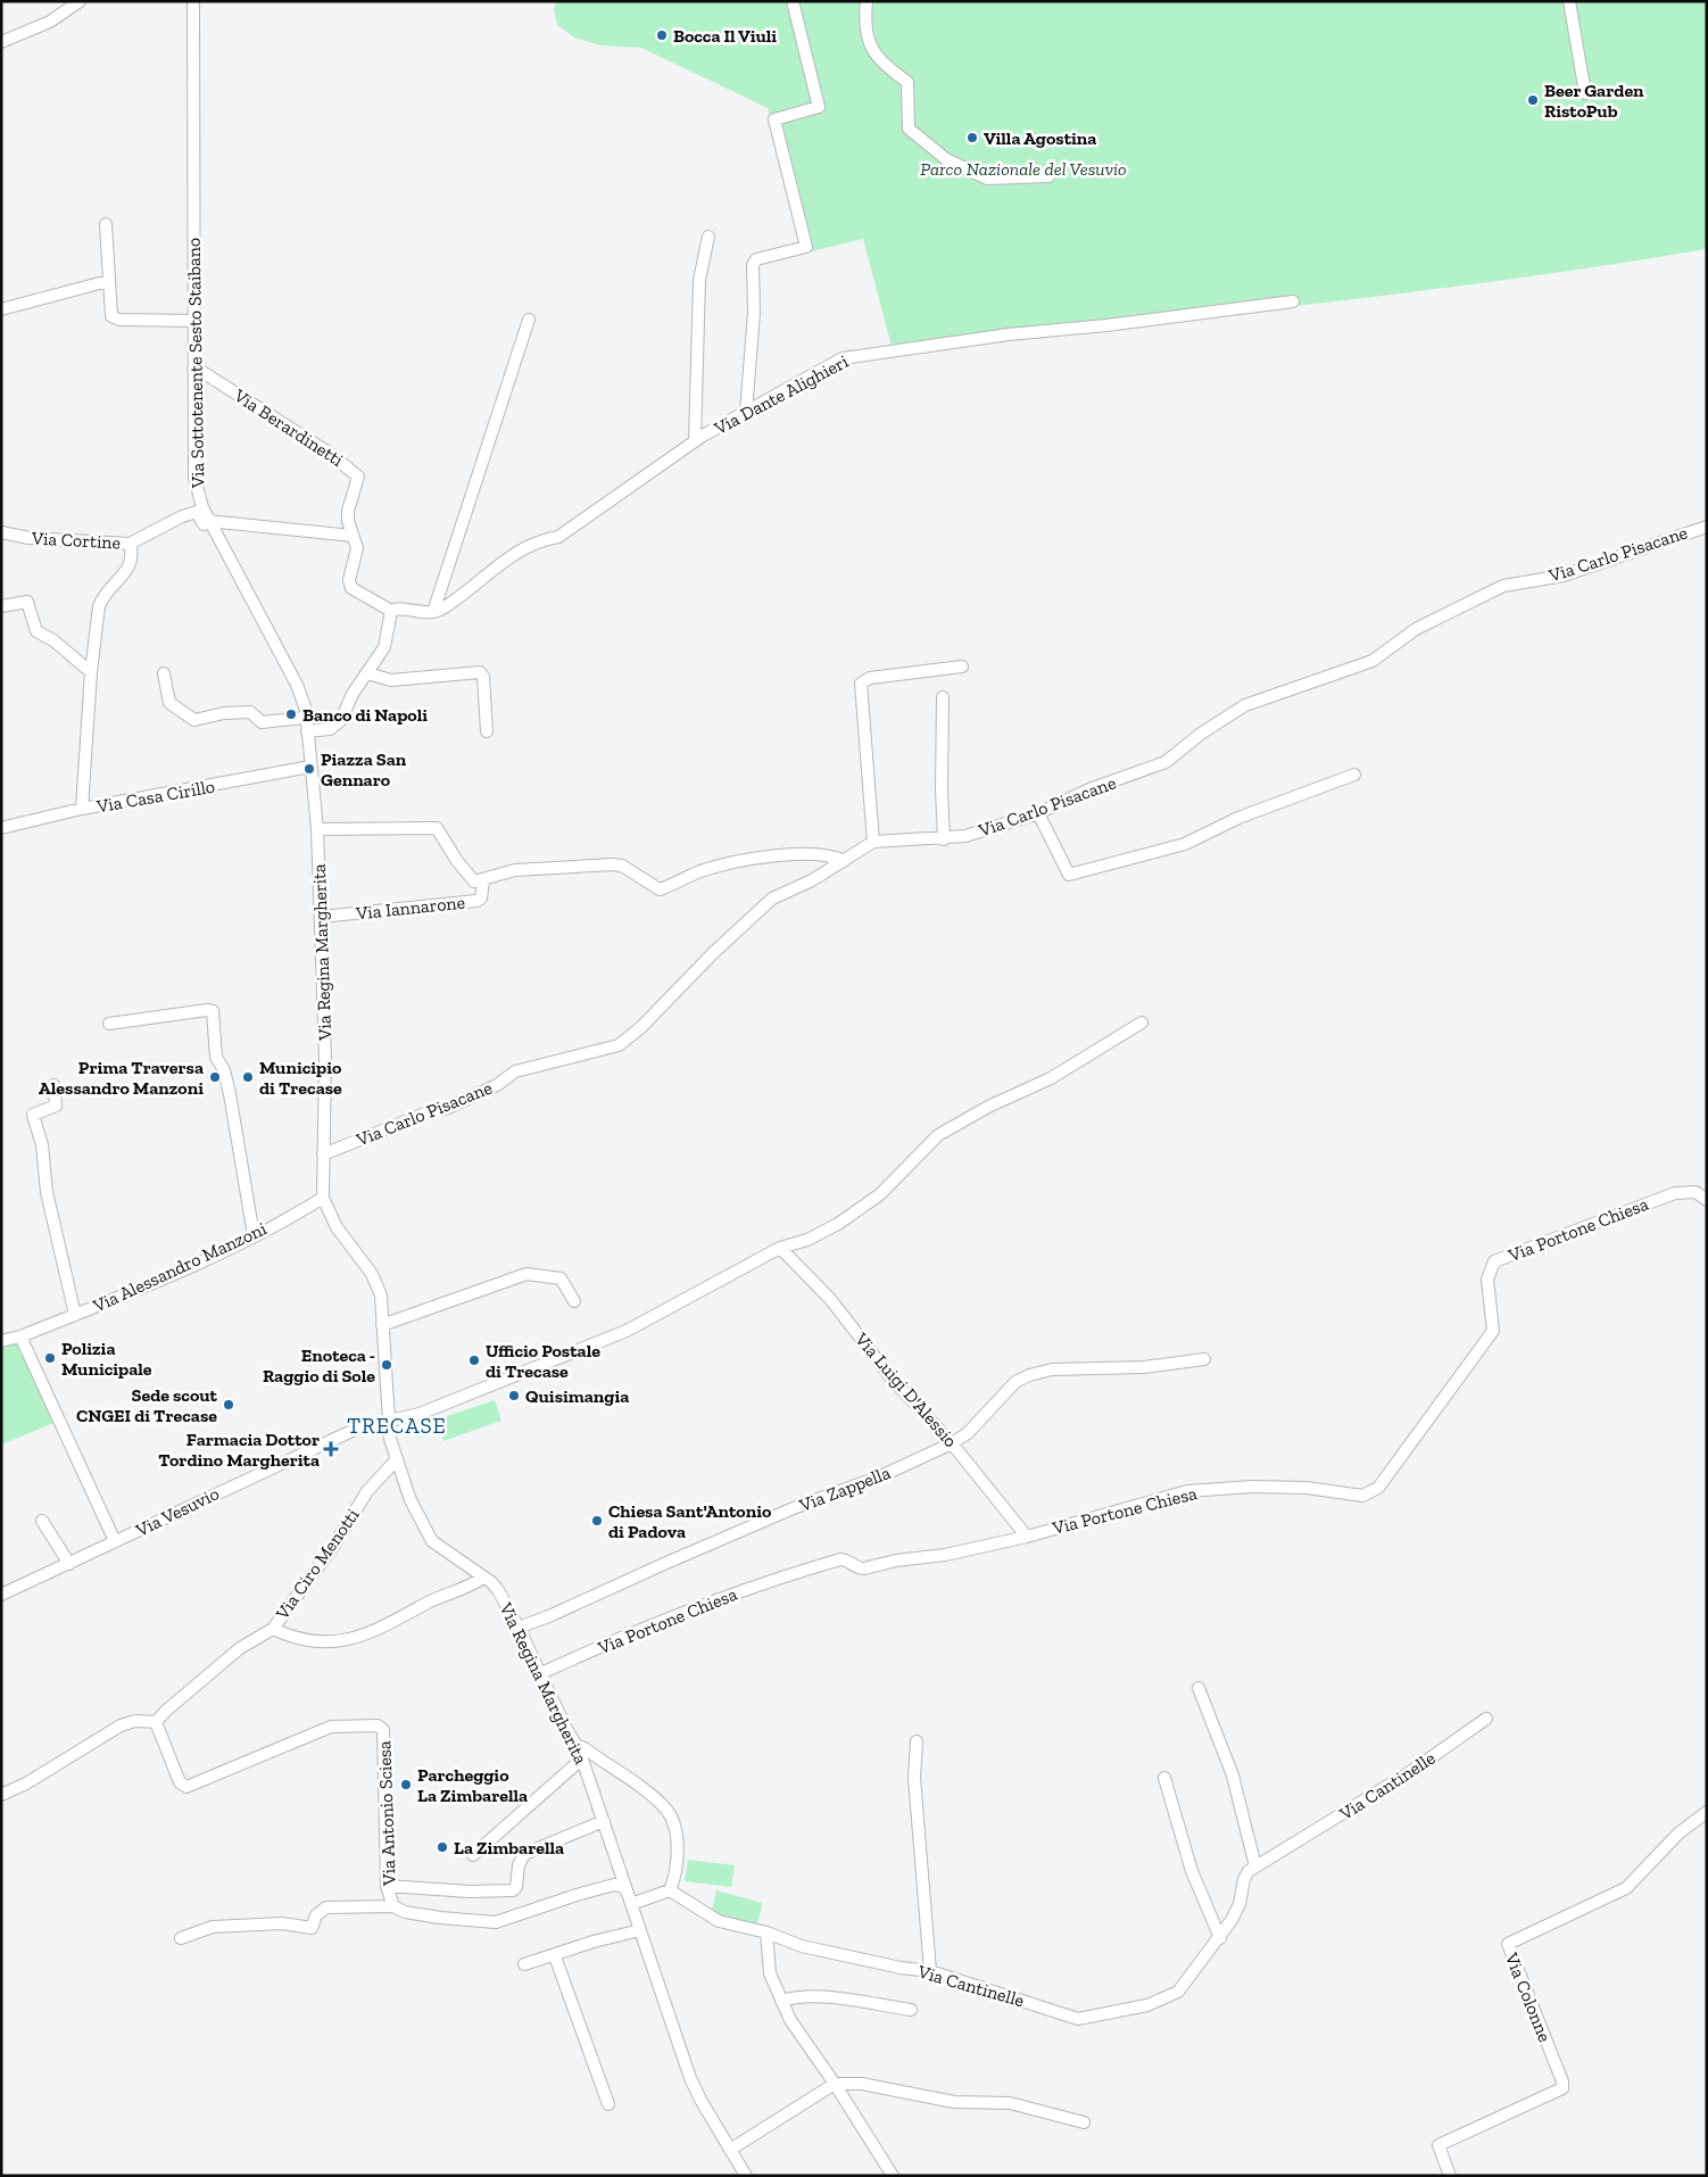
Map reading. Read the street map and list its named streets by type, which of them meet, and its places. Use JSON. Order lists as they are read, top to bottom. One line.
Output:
{"streets":{"street":["Via Sottotenente Sesto Staibano","Via Dante Alighieri","Via Berardinetti","Via Cortine","Via Carlo Pisacane","Via Casa Cirillo","Via Iannarone","Via Regina Margherita","Via Portone Chiesa","Via Alessandro Manzoni","Via Luigi D'Alessio","Via Zappella","Via Vesuvio","Via Ciro Menotti","Via Cantinelle","Via Antonio Sciesa","Via Colonne"]},"crossings":[["Via Sottotenente Sesto Staibano","Via Berardinetti"],["Via Sottotenente Sesto Staibano","Via Cortine"],["Via Sottotenente Sesto Staibano","Via Casa Cirillo"],["Via Sottotenente Sesto Staibano","Via Regina Margherita"],["Via Carlo Pisacane","Via Iannarone"],["Via Carlo Pisacane","Via Regina Margherita"],["Via Casa Cirillo","Via Regina Margherita"],["Via Iannarone","Via Regina Margherita"],["Via Regina Margherita","Via Portone Chiesa"],["Via Regina Margherita","Via Alessandro Manzoni"],["Via Regina Margherita","Via Zappella"],["Via Regina Margherita","Via Vesuvio"],["Via Regina Margherita","Via Ciro Menotti"],["Via Portone Chiesa","Via Luigi D'Alessio"],["Via Luigi D'Alessio","Via Zappella"],["Via Luigi D'Alessio","Via Vesuvio"],["Via Ciro Menotti","Via Antonio Sciesa"]],"districts":["TRECASE"],"parks":["Parco Nazionale del Vesuvio"],"places":{"other":["Bocca Il Viuli","Beer Garden RistoPub","Villa Agostina","Banco di Napoli","Piazza San Gennaro","Prima Traversa Alessandro Manzoni","Municipio di Trecase","Polizia Municipale","Ufficio Postale di Trecase","Enoteca - Raggio di Sole","Quisimangia","Sede scout CNGEI di Trecase","Chiesa Sant'Antonio di Padova","Parcheggio La Zimbarella","La Zimbarella"],"health":["Farmacia Dottor Tordino Margherita"]}}
